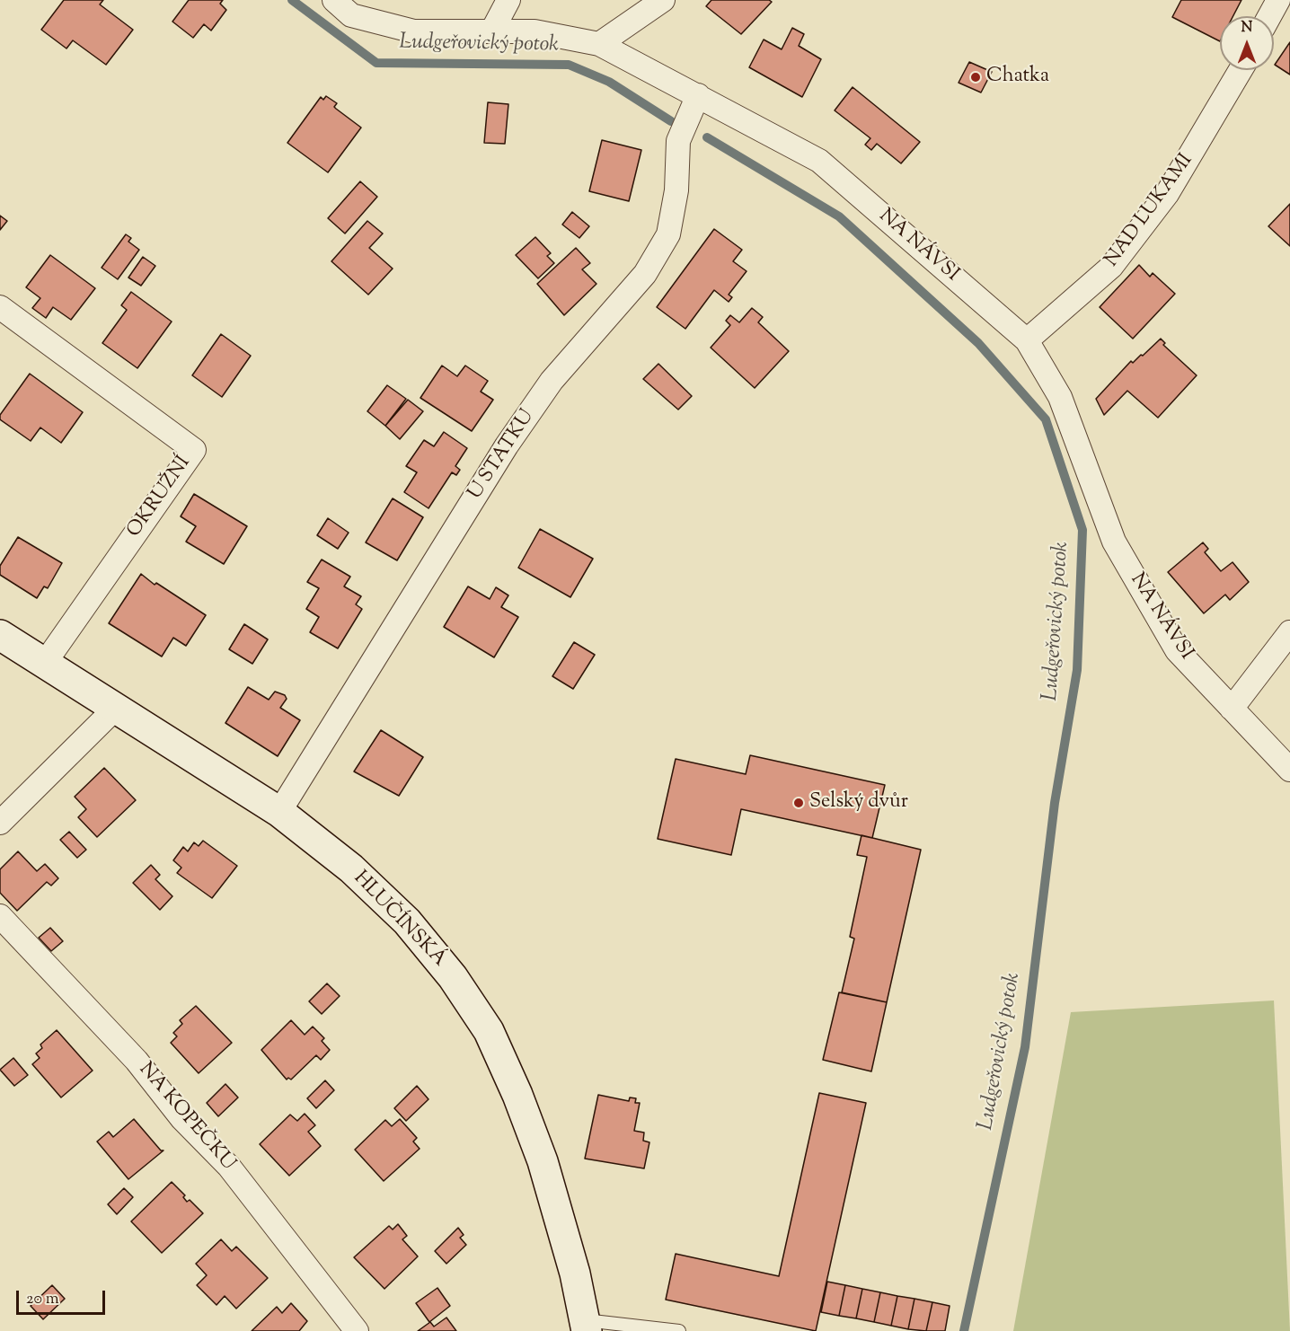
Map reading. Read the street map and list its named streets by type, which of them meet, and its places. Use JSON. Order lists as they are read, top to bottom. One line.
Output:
{"streets":{"street":["NAD LUKAMI","NA NÁVSI","U STATKU","OKRUŽNÍ","HLUČÍNSKÁ","NA KOPEČKU"]},"crossings":[["NAD LUKAMI","NA NÁVSI"],["NA NÁVSI","U STATKU"],["U STATKU","HLUČÍNSKÁ"],["OKRUŽNÍ","HLUČÍNSKÁ"]],"water":["Ludgeřovický potok"],"places":["Chatka","Selský dvůr"],"scale_bar":"20 m","north":"top"}
